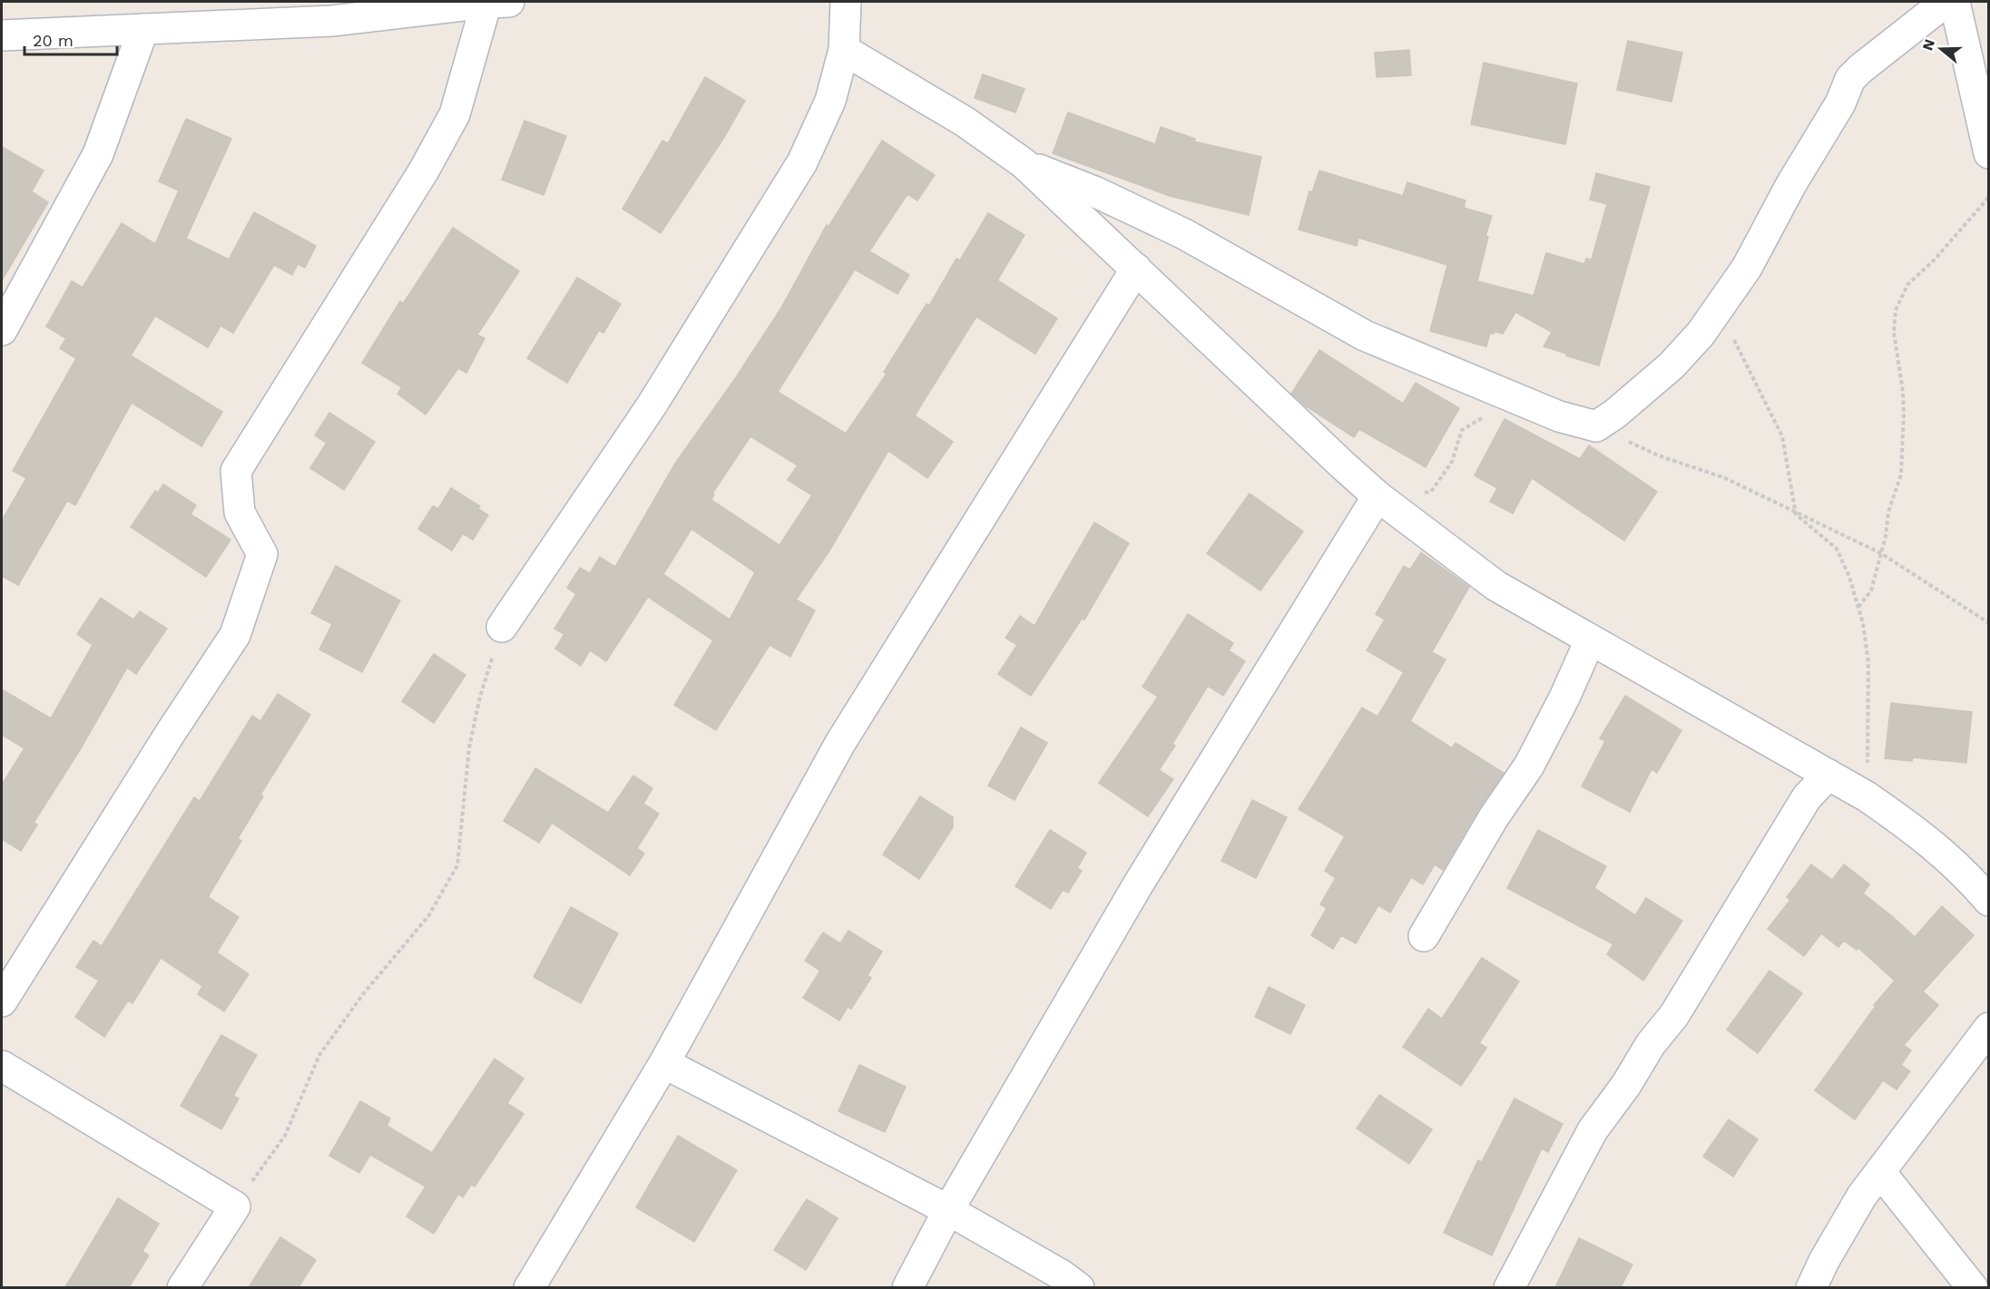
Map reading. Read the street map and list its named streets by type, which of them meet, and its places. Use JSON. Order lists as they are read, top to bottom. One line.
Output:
{"scale_bar":"20 m","north":"left"}
